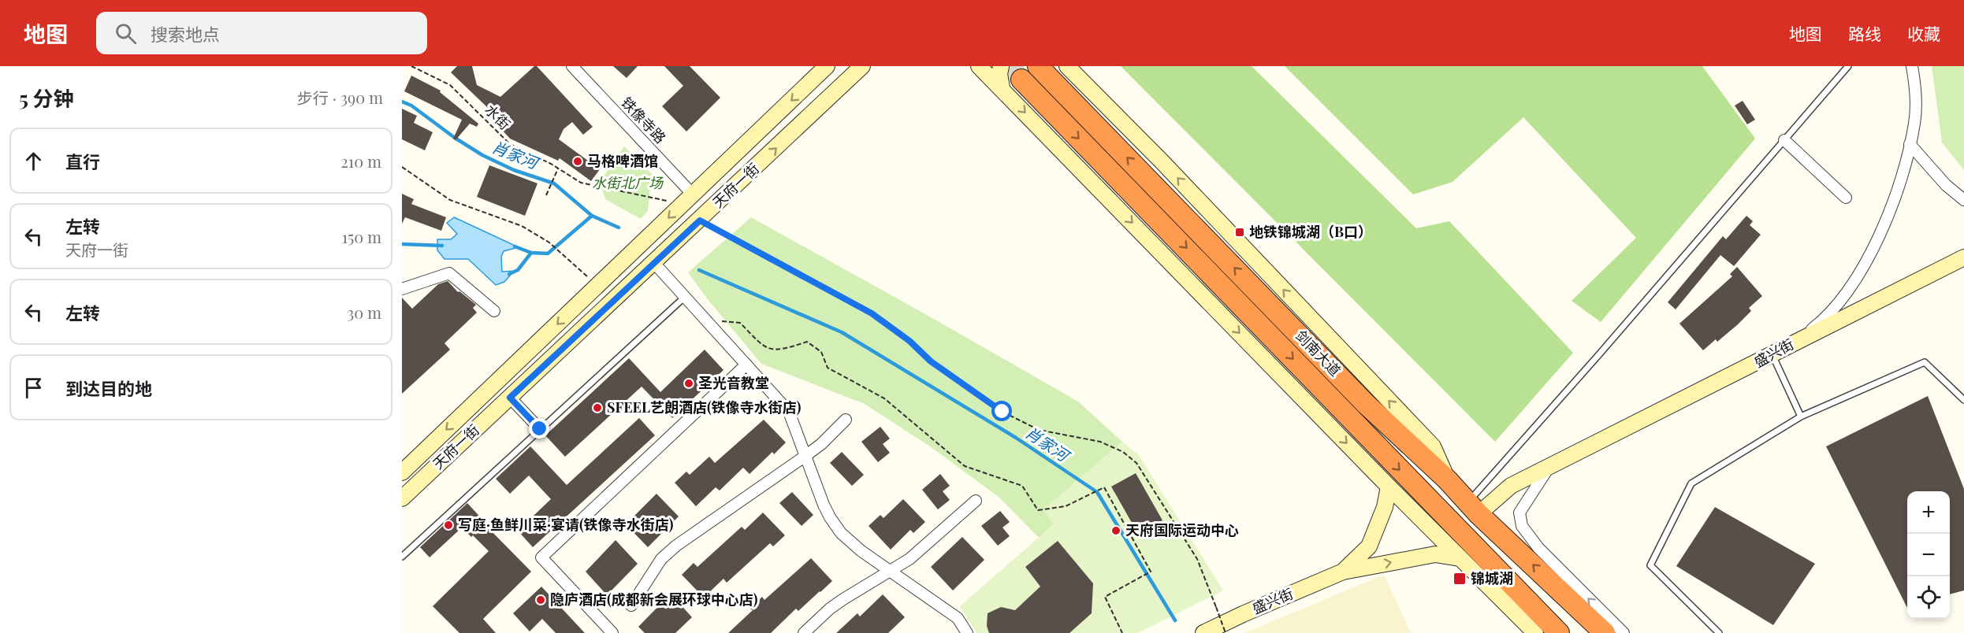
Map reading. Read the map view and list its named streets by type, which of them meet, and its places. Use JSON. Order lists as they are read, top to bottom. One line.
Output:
{"streets":{"highway":["剑南大道"],"main road":["天府一街","盛兴街"],"street":["铁像寺路"],"path":["水街"]},"crossings":[["水街","铁像寺路"],["水街","天府一街"],["铁像寺路","天府一街"],["剑南大道","盛兴街"]],"water":["肖家河"],"parks":["水街北广场"],"places":{"other":["马格啤酒馆","圣光音教堂","SFEEL艺朗酒店(铁像寺水街店)","写庭·鱼鲜川菜·宴请(铁像寺水街店)","天府国际运动中心","隐庐酒店(成都新会展环球中心店)"],"transit":["地铁锦城湖（B口）","锦城湖"]},"page":{"header":"地图","search":"搜索地点","nav":["地图","路线","收藏"],"heading":["5 分钟","步行 · 390 m"],"list":[["直行","210 m"],["左转","天府一街","150 m"],["左转","30 m"],"到达目的地"],"map_buttons":["+","−"]}}
